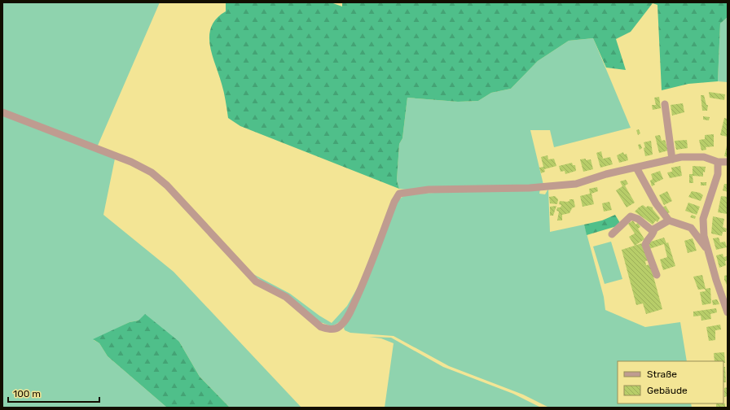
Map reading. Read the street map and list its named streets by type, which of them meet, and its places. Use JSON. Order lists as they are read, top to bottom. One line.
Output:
{"legend":["Straße","Gebäude"],"scale_bar":"100 m"}
